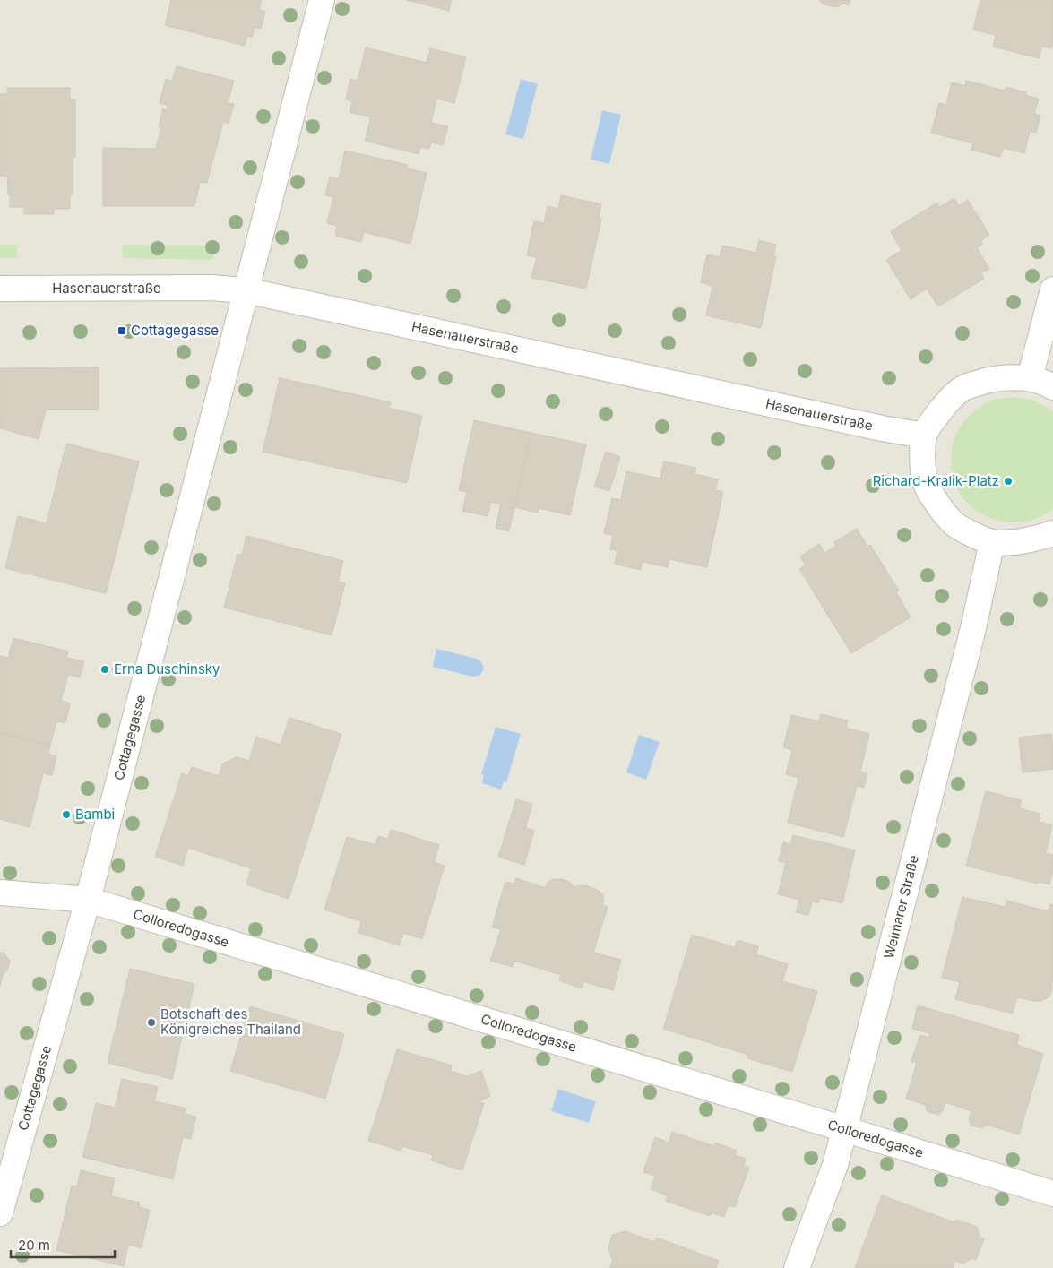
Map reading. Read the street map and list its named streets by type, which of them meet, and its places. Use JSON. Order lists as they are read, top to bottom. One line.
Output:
{"streets":{"street":["Hasenauerstraße","Cottagegasse","Weimarer Straße","Colloredogasse"]},"crossings":[["Hasenauerstraße","Cottagegasse"],["Cottagegasse","Colloredogasse"],["Weimarer Straße","Colloredogasse"]],"places":{"transit":["Cottagegasse"],"other":["Richard-Kralik-Platz","Erna Duschinsky","Bambi","Botschaft des Königreiches Thailand"]},"scale_bar":"20 m"}
